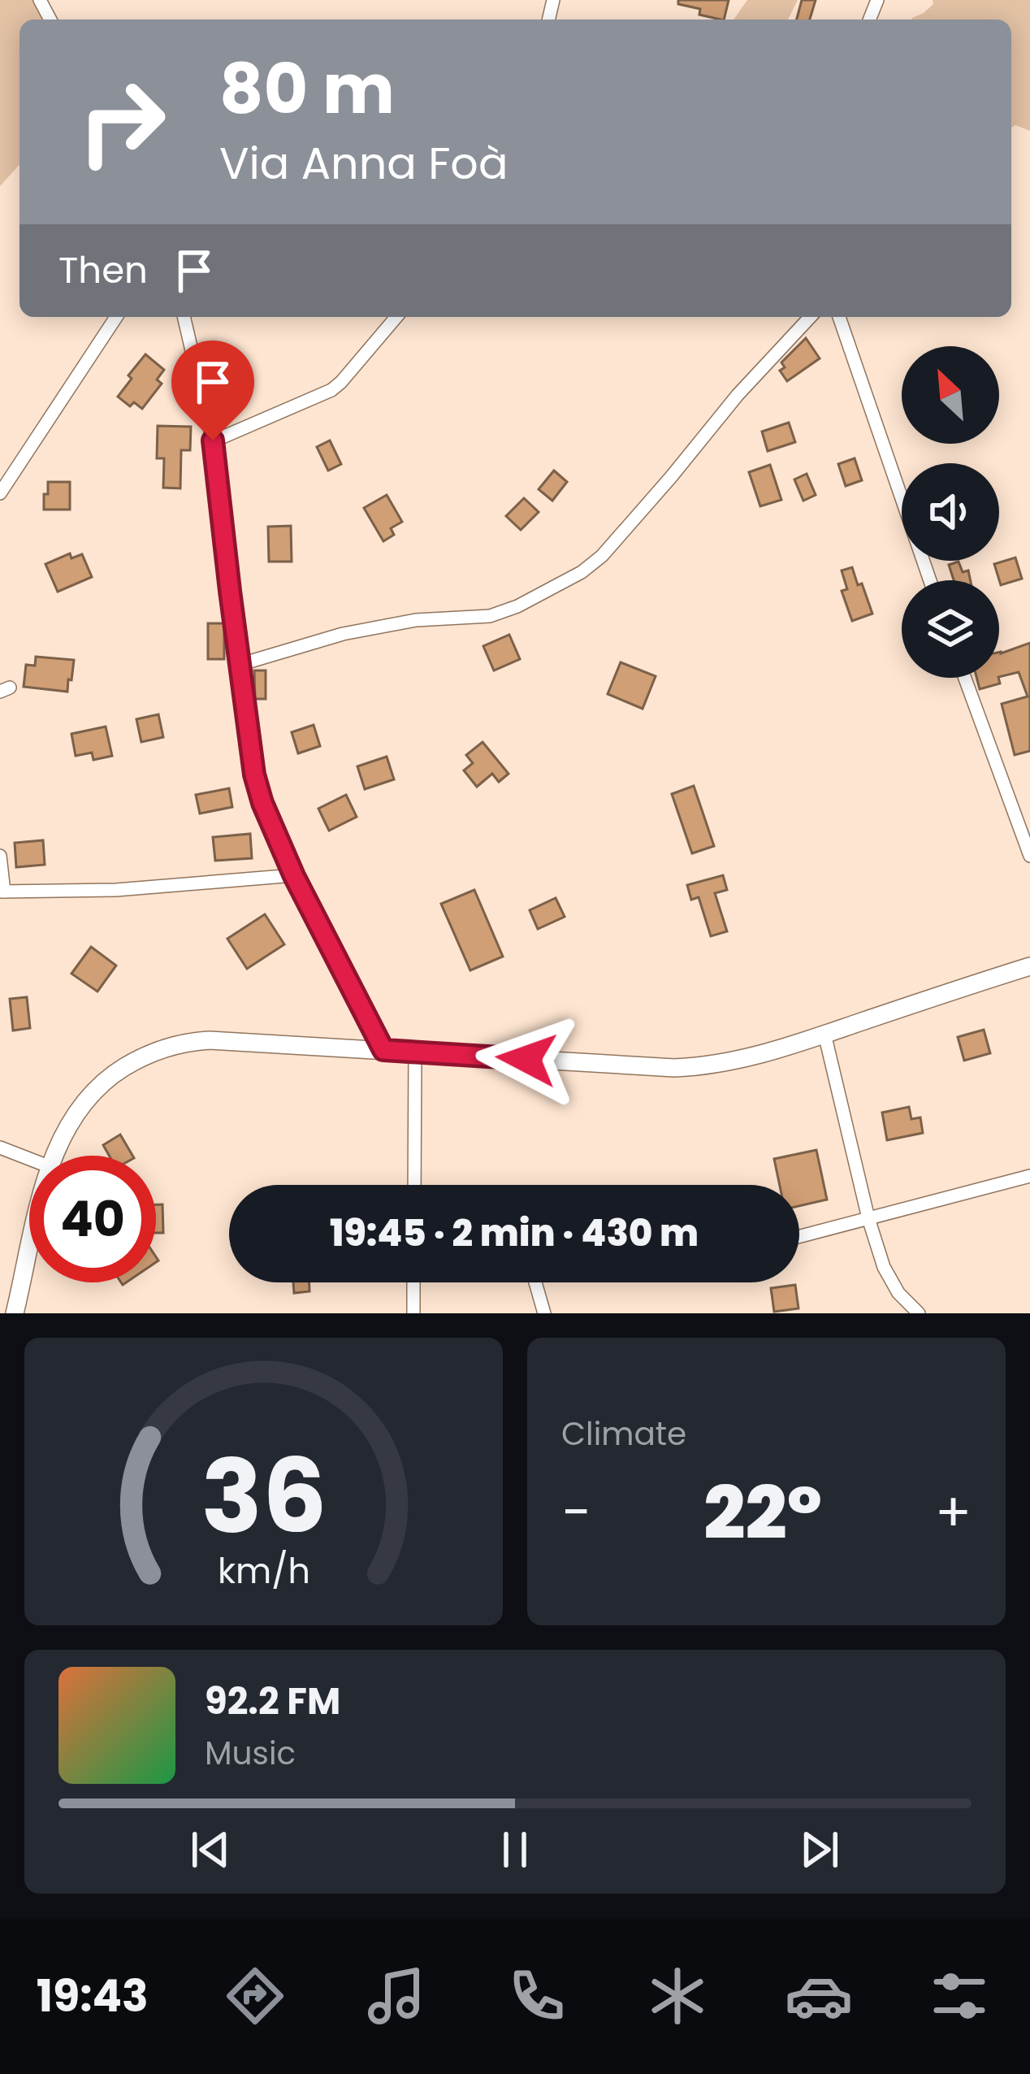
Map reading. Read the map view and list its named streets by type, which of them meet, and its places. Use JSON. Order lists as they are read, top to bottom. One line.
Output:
{"north":"top left","page":{"turn":["80 m","Via Anna Foà"],"then":"Then","limit":"40","trip":"19:45 · 2 min · 430 m","tile":"Climate","heat":["−","22°","+"],"song":["92.2 FM","Music"],"tabs":"19:43","gauge":["36","km/h"]}}
